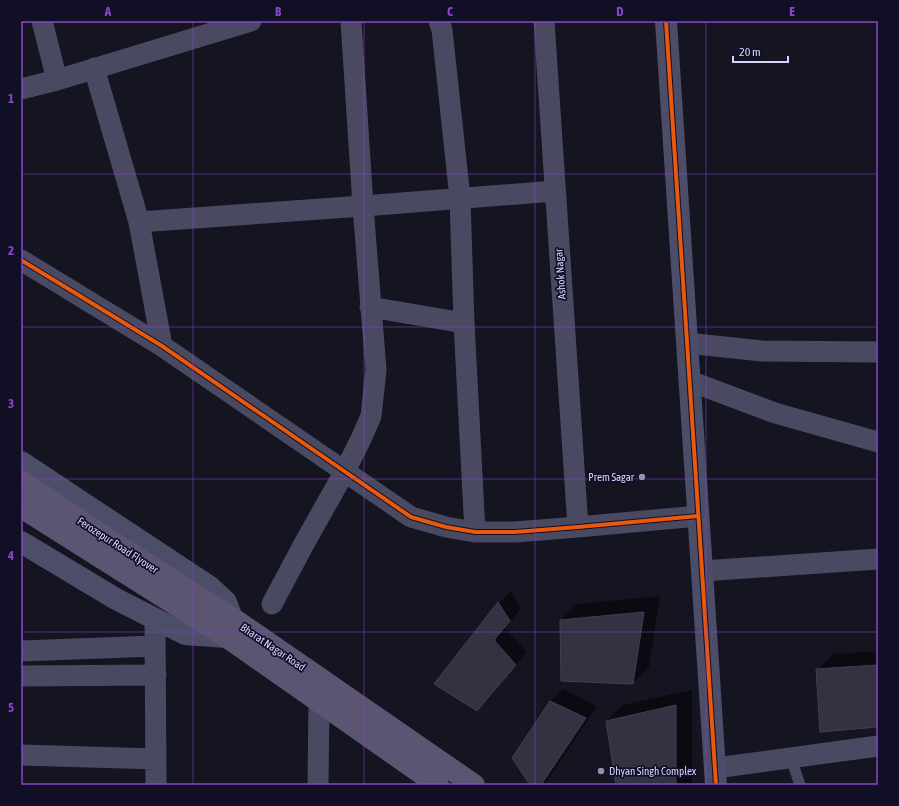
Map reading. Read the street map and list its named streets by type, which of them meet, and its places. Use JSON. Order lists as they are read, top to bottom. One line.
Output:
{"streets":{"main road":["Ferozepur Road Flyover","Bharat Nagar Road"],"street":["Ashok Nagar"]},"crossings":[["Ferozepur Road Flyover","Bharat Nagar Road"]],"places":["Prem Sagar","Dhyan Singh Complex"],"scale_bar":"20 m","grid":{"columns":["A","B","C","D","E"],"rows":["1","2","3","4","5"]}}
